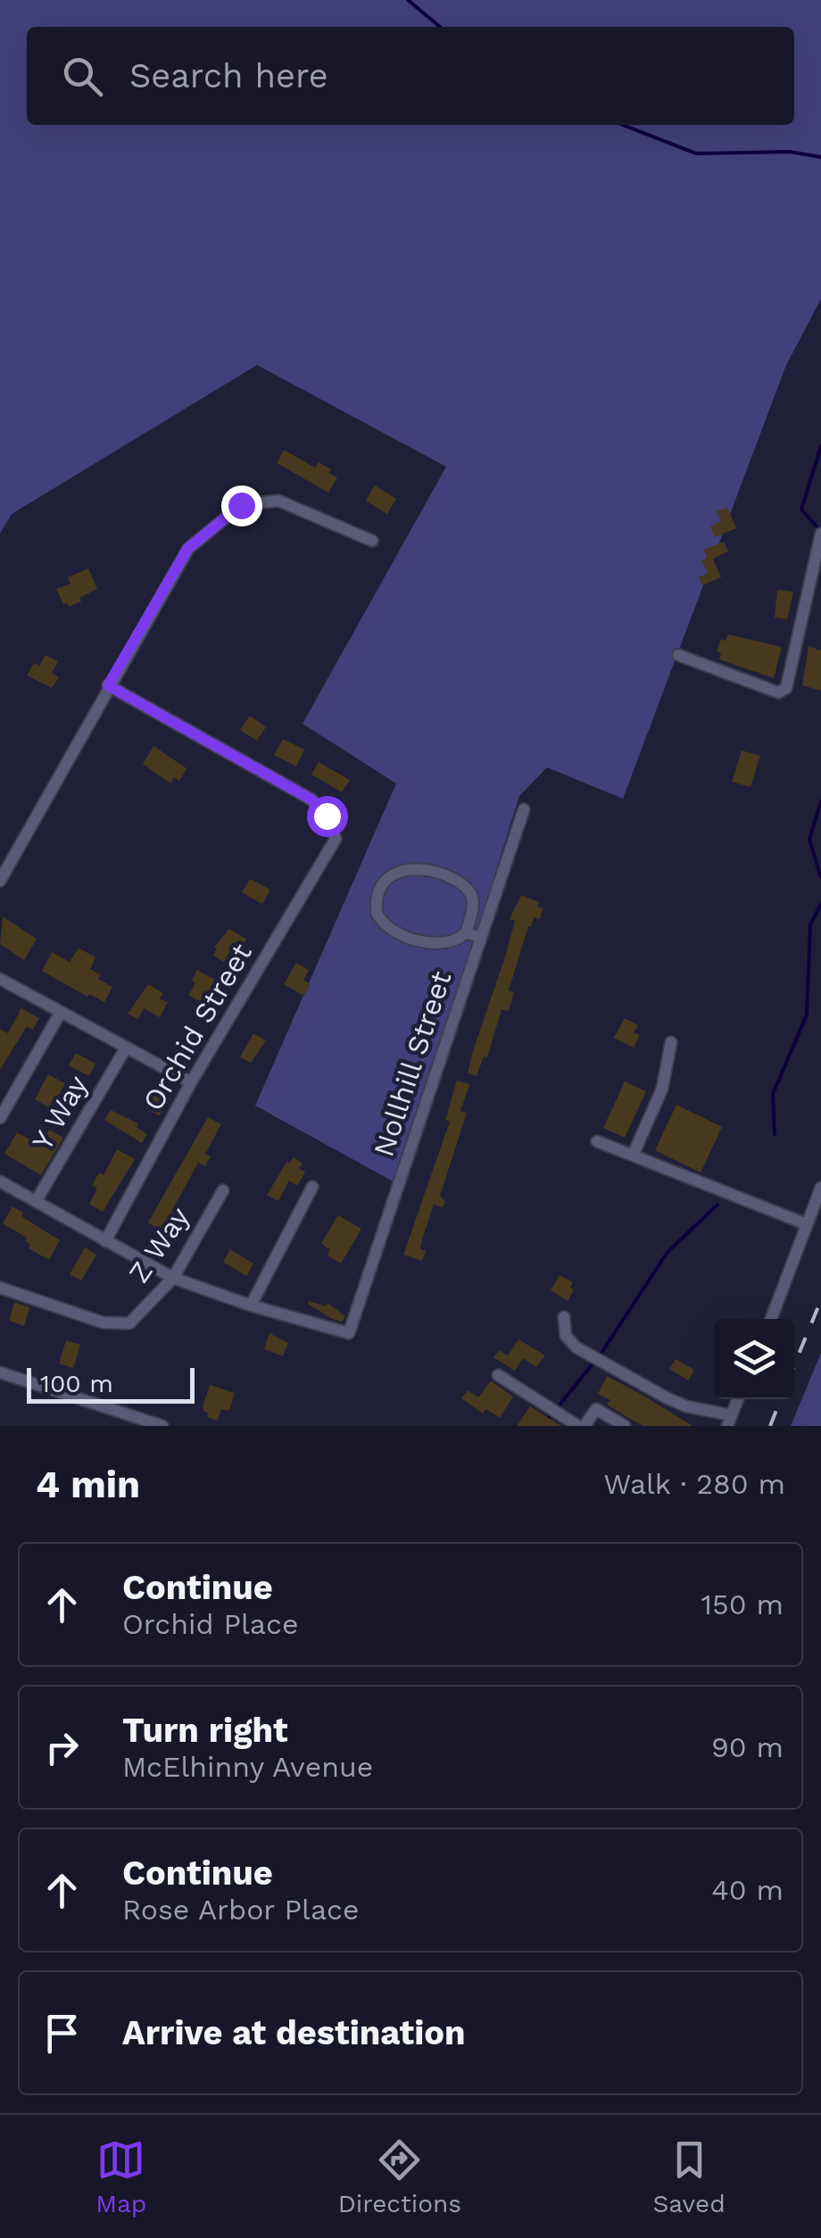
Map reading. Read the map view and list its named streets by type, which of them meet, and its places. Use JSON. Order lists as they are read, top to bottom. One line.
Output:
{"streets":{"street":["Orchid Street","Nollhill Street","Y Way","Z Way"]},"scale_bar":"100 m","page":{"search":"Search here","scale":"100 m","heading":["4 min","Walk · 280 m"],"list":[["Continue","Orchid Place","150 m"],["Turn right","McElhinny Avenue","90 m"],["Continue","Rose Arbor Place","40 m"],"Arrive at destination"],"nav":["Map","Directions","Saved"]}}
